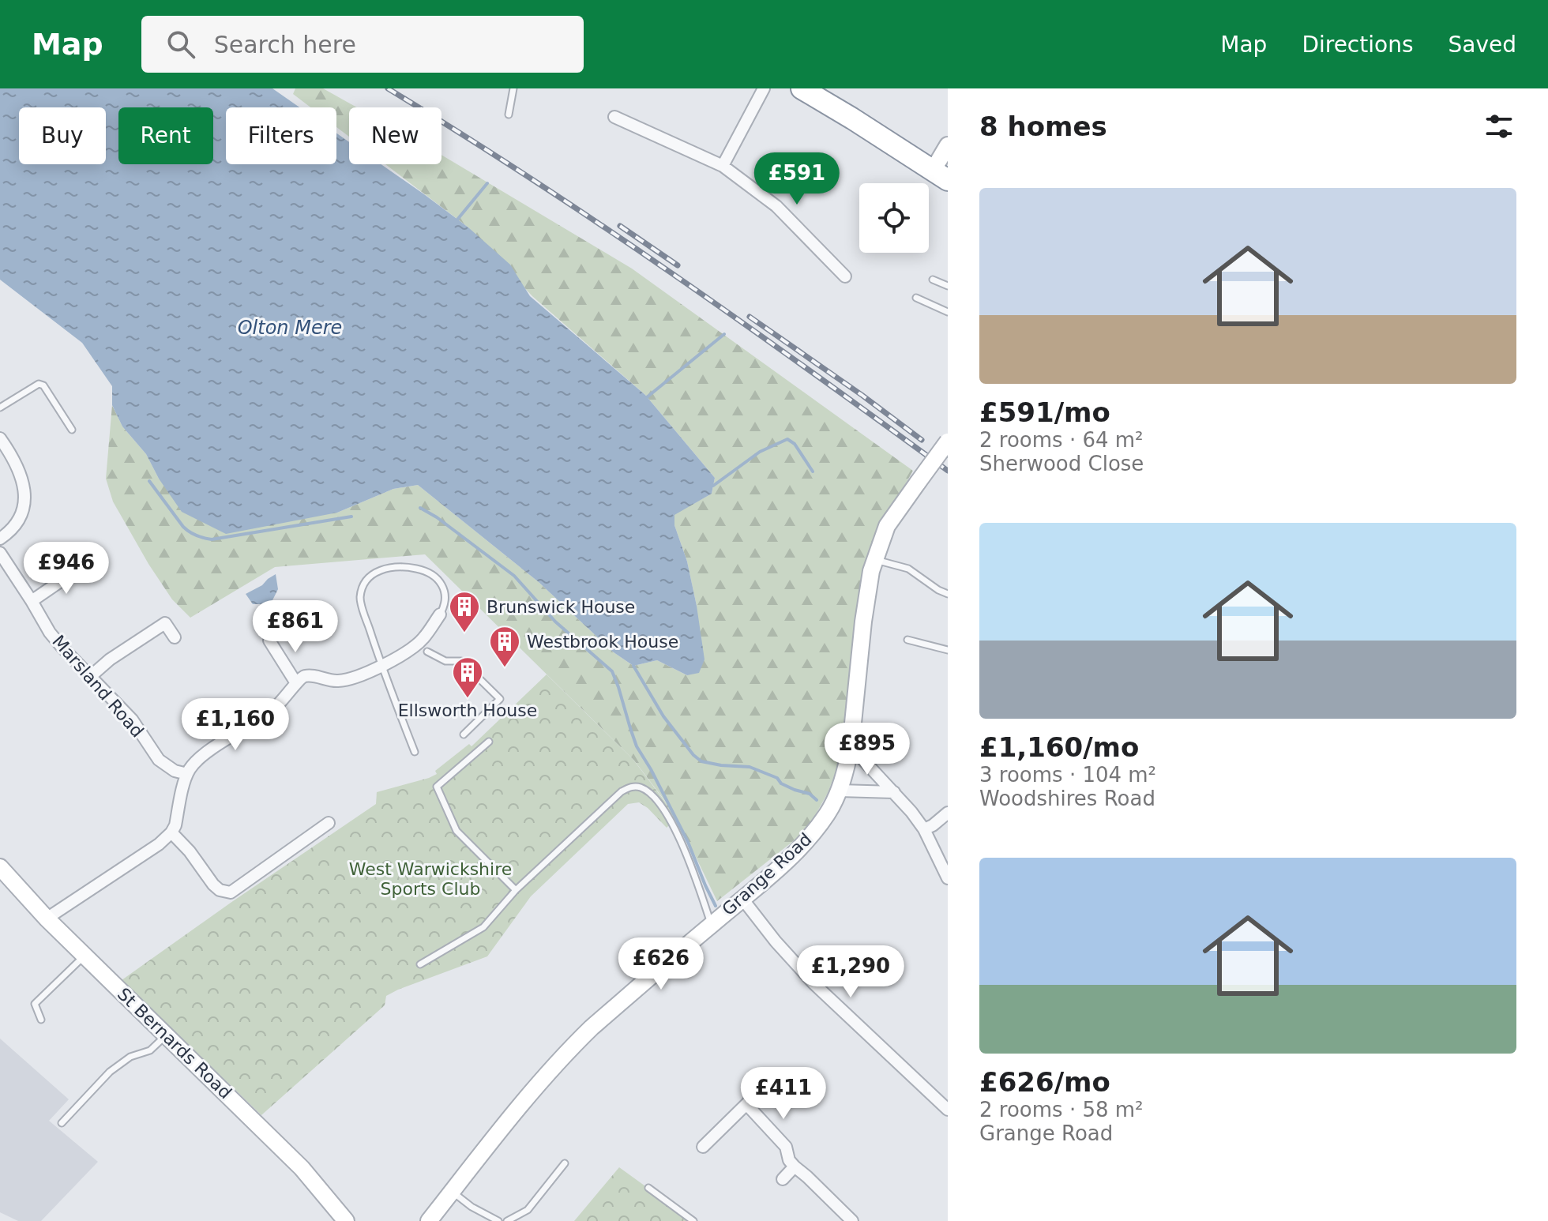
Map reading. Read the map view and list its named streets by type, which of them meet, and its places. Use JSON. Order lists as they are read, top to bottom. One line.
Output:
{"streets":{"street":["Marsland Road","Grange Road","St Bernards Road"]},"water":["Olton Mere"],"parks":["West Warwickshire Sports Club"],"places":{"building":["Brunswick House","Westbrook House","Ellsworth House"]},"page":{"header":"Map","search":"Search here","nav":["Map","Directions","Saved"],"heading":"8 homes","chip":["Buy","Rent","Filters","New"],"price":["£591","£946","£861","£1,160","£895","£626","£1,290","£411"],"list":[{"name":"£591/mo","note":"2 rooms · 64 m² · Sherwood Close"},{"name":"£1,160/mo","note":"3 rooms · 104 m² · Woodshires Road"},{"name":"£626/mo","note":"2 rooms · 58 m² · Grange Road"}]}}
